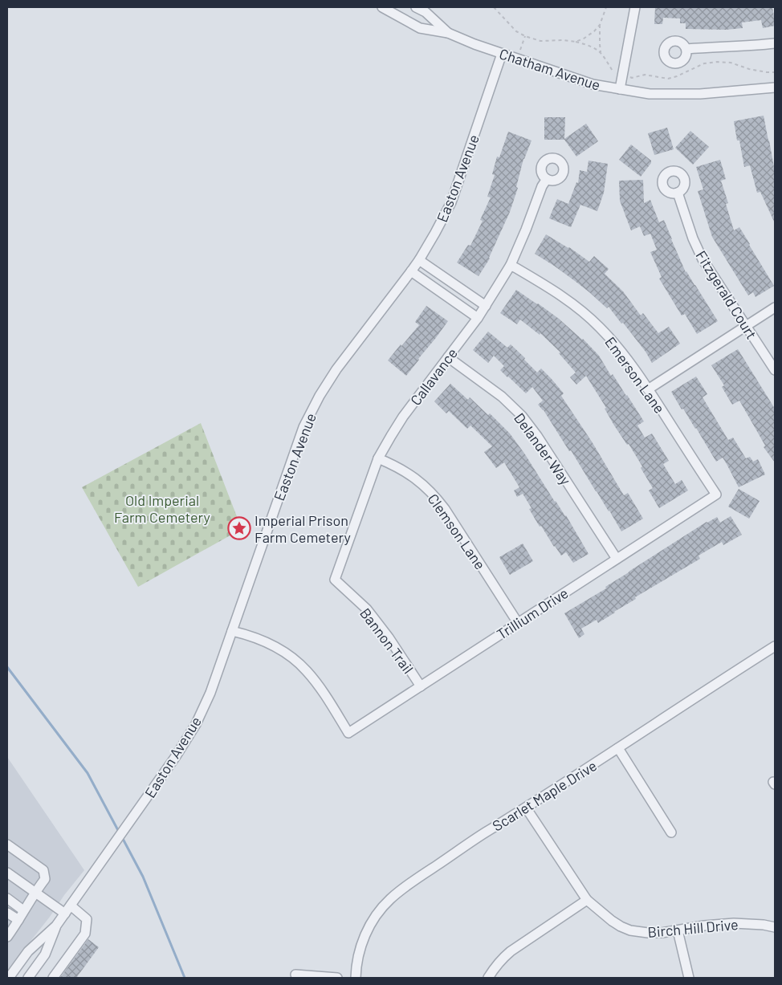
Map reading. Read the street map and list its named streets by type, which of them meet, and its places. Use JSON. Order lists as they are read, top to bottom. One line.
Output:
{"streets":{"street":["Chatham Avenue","Easton Avenue","Fitzgerald Court","Emerson Lane","Callavance","Delander Way","Clemson Lane","Trillium Drive","Bannon Trail","Scarlet Maple Drive","Birch Hill Drive"]},"crossings":[["Chatham Avenue","Easton Avenue"],["Easton Avenue","Trillium Drive"],["Emerson Lane","Callavance"],["Emerson Lane","Trillium Drive"],["Callavance","Delander Way"],["Callavance","Clemson Lane"],["Callavance","Bannon Trail"],["Delander Way","Trillium Drive"],["Clemson Lane","Trillium Drive"],["Trillium Drive","Bannon Trail"],["Scarlet Maple Drive","Birch Hill Drive"]],"parks":["Old Imperial Farm Cemetery"],"places":{"place":["Imperial Prison Farm Cemetery"]}}
